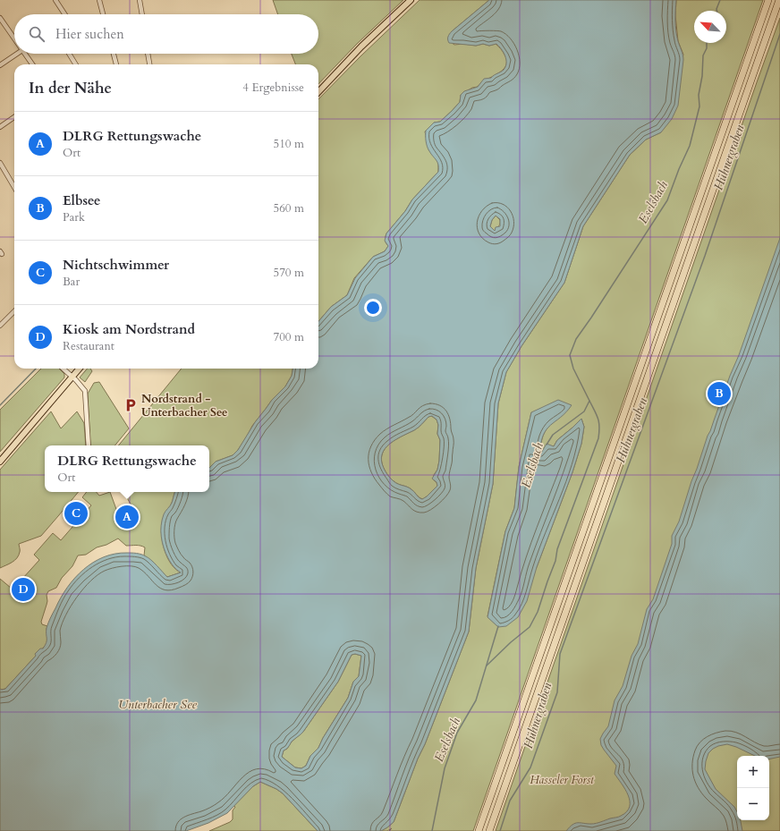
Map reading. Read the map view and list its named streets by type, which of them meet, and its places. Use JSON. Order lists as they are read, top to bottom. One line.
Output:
{"water":["Hühnergraben","Eselsbach","Unterbacher See"],"parks":["Hasseler Forst"],"places":{"parking":["Nordstrand - Unterbacher See"]},"north":"top left","page":{"search":"Hier suchen","heading":["In der Nähe","4 Ergebnisse"],"list":[{"mark":"A","name":"DLRG Rettungswache","note":"Ort","value":"510 m"},{"mark":"B","name":"Elbsee","note":"Park","value":"560 m"},{"mark":"C","name":"Nichtschwimmer","note":"Bar","value":"570 m"},{"mark":"D","name":"Kiosk am Nordstrand","note":"Restaurant","value":"700 m"}],"pins":["B","C","A","D"],"popup":["DLRG Rettungswache","Ort"],"map_buttons":["+","−"]}}
